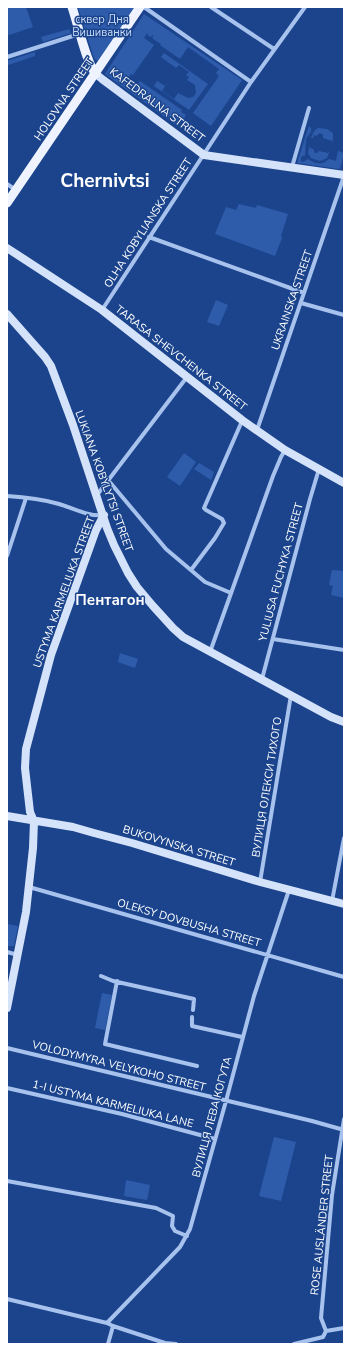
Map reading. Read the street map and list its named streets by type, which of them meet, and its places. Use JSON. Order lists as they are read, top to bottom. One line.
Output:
{"streets":{"main road":["HOLOVNA STREET","KAFEDRALNA STREET"],"street":["OLHA KOBYLIANSKA STREET","UKRAINSKA STREET","TARASA SHEVCHENKA STREET","LUKIANA KOBYLYTSI STREET","YULIUSA FUCHYKA STREET","USTYMA KARMELIUKA STREET","ВУЛИЦЯ ОЛЕКСИ ТИХОГО","BUKOVYNSKA STREET","OLEKSY DOVBUSHA STREET","VOLODYMYRA VELYKOHO STREET","1-I USTYMA KARMELIUKA LANE","ВУЛИЦЯ ЛЕВА КОГУТА","ROSE AUSLÄNDER STREET"]},"crossings":[["HOLOVNA STREET","KAFEDRALNA STREET"],["KAFEDRALNA STREET","OLHA KOBYLIANSKA STREET"],["OLHA KOBYLIANSKA STREET","TARASA SHEVCHENKA STREET"],["UKRAINSKA STREET","TARASA SHEVCHENKA STREET"],["TARASA SHEVCHENKA STREET","YULIUSA FUCHYKA STREET"],["LUKIANA KOBYLYTSI STREET","YULIUSA FUCHYKA STREET"],["LUKIANA KOBYLYTSI STREET","USTYMA KARMELIUKA STREET"],["LUKIANA KOBYLYTSI STREET","ВУЛИЦЯ ОЛЕКСИ ТИХОГО"],["USTYMA KARMELIUKA STREET","BUKOVYNSKA STREET"],["USTYMA KARMELIUKA STREET","OLEKSY DOVBUSHA STREET"],["ВУЛИЦЯ ОЛЕКСИ ТИХОГО","BUKOVYNSKA STREET"],["BUKOVYNSKA STREET","ВУЛИЦЯ ЛЕВА КОГУТА"],["OLEKSY DOVBUSHA STREET","ВУЛИЦЯ ЛЕВА КОГУТА"],["VOLODYMYRA VELYKOHO STREET","ВУЛИЦЯ ЛЕВА КОГУТА"],["VOLODYMYRA VELYKOHO STREET","ROSE AUSLÄNDER STREET"],["1-I USTYMA KARMELIUKA LANE","ВУЛИЦЯ ЛЕВА КОГУТА"]],"districts":["Chernivtsi","Пентагон"],"parks":["сквер Дня Вишиванки"]}
